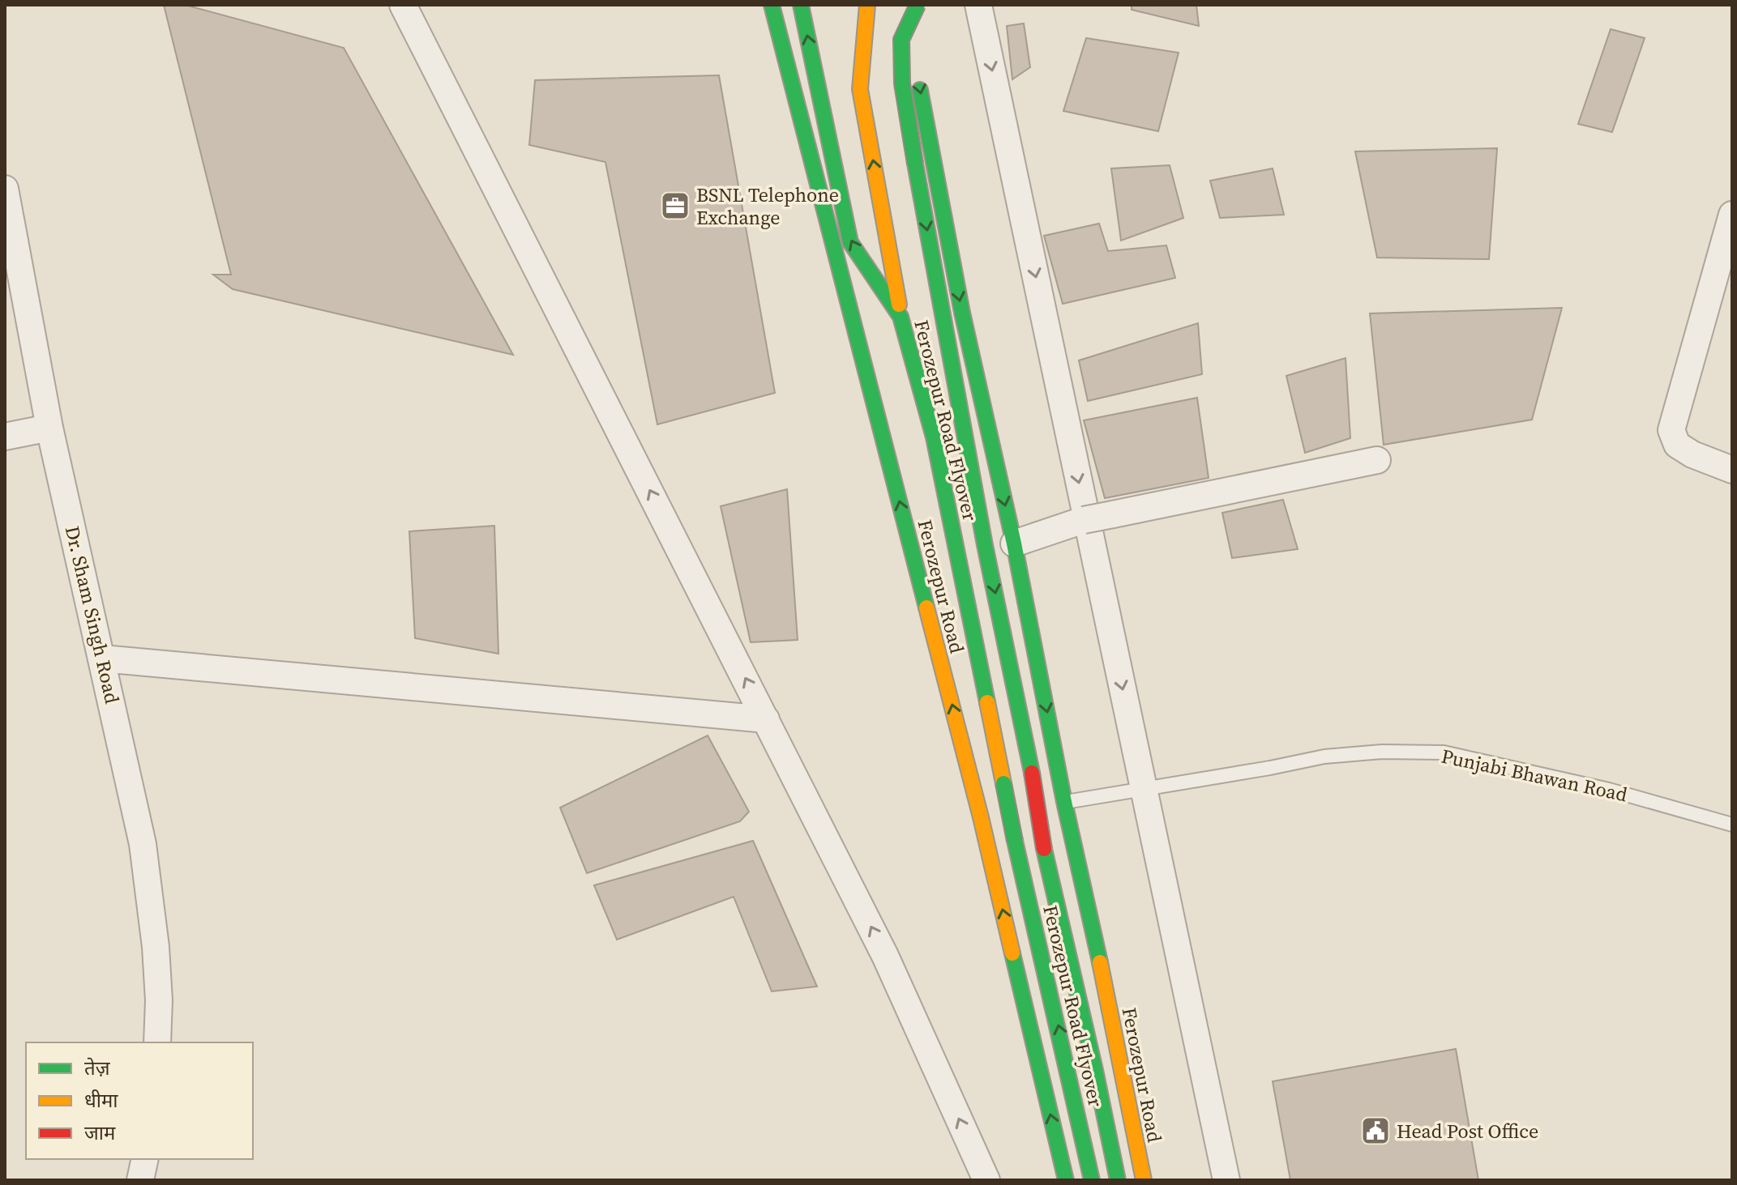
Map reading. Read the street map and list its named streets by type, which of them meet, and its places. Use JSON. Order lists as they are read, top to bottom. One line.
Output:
{"streets":{"main road":["Ferozepur Road Flyover","Ferozepur Road"],"street":["Dr. Sham Singh Road"],"lane":["Punjabi Bhawan Road"]},"crossings":[["Ferozepur Road","Punjabi Bhawan Road"]],"places":{"office":["BSNL Telephone Exchange"],"public building":["Head Post Office"]},"legend":["तेज़","धीमा","जाम"]}
